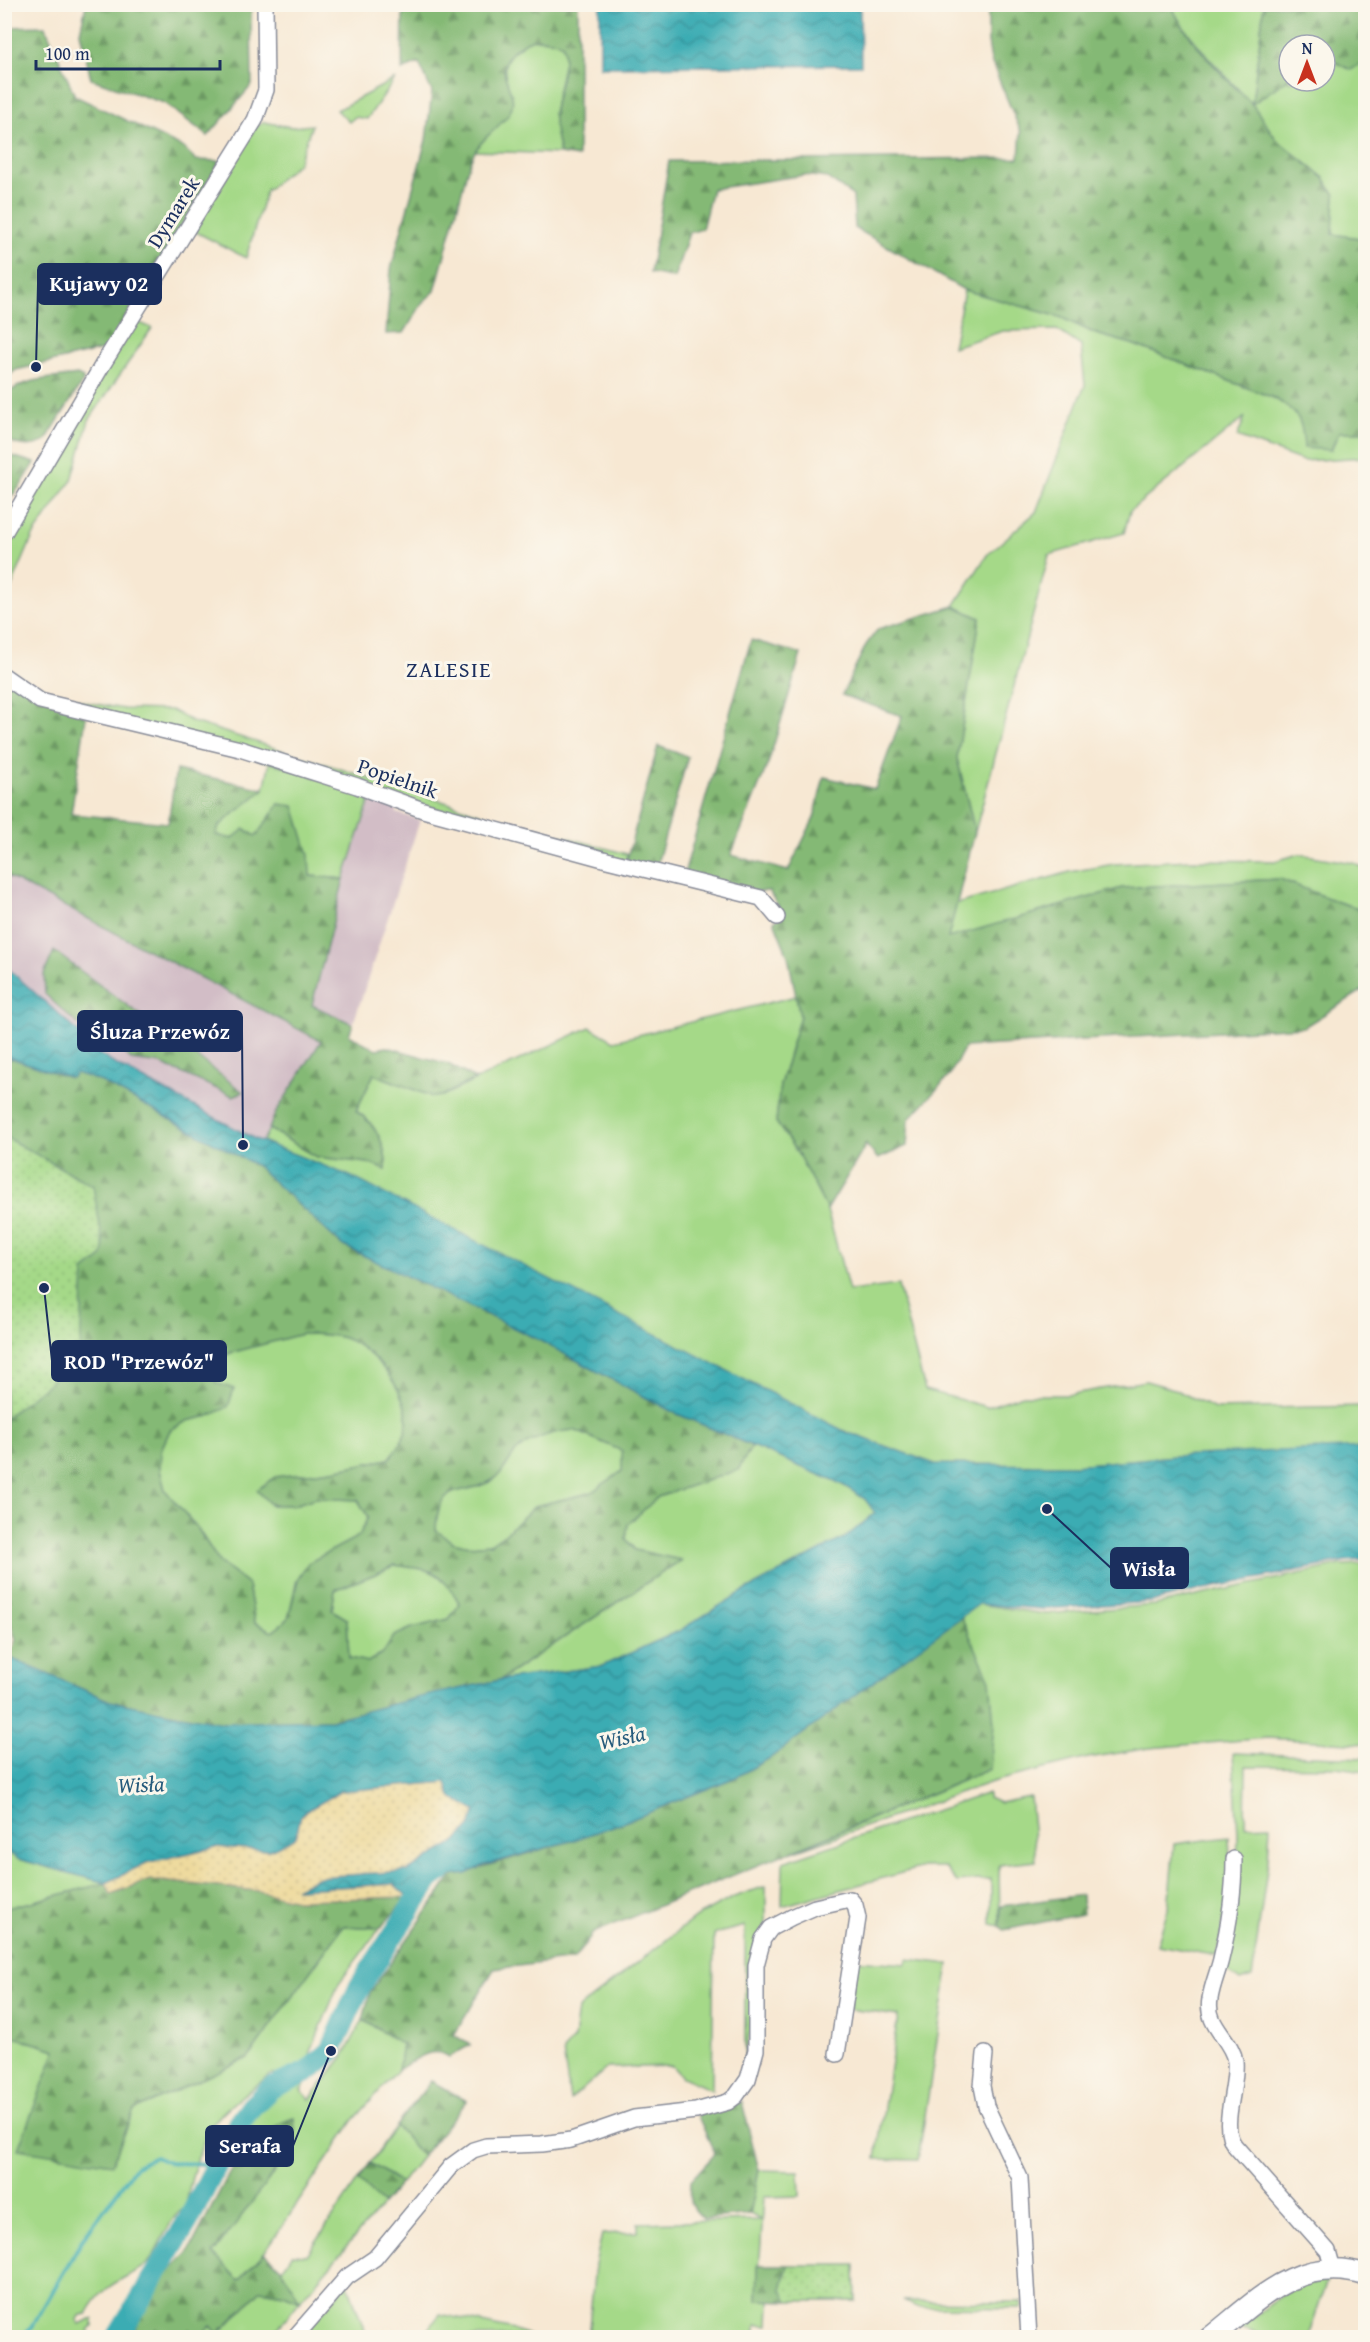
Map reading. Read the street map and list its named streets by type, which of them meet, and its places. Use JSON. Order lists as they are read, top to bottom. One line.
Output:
{"streets":{"street":["Dymarek","Popielnik"]},"districts":["ZALESIE"],"water":["Wisła"],"places":["Kujawy 02","Śluza Przewóz","ROD \"Przewóz\"","Wisła","Serafa"],"scale_bar":"100 m","north":"top"}
